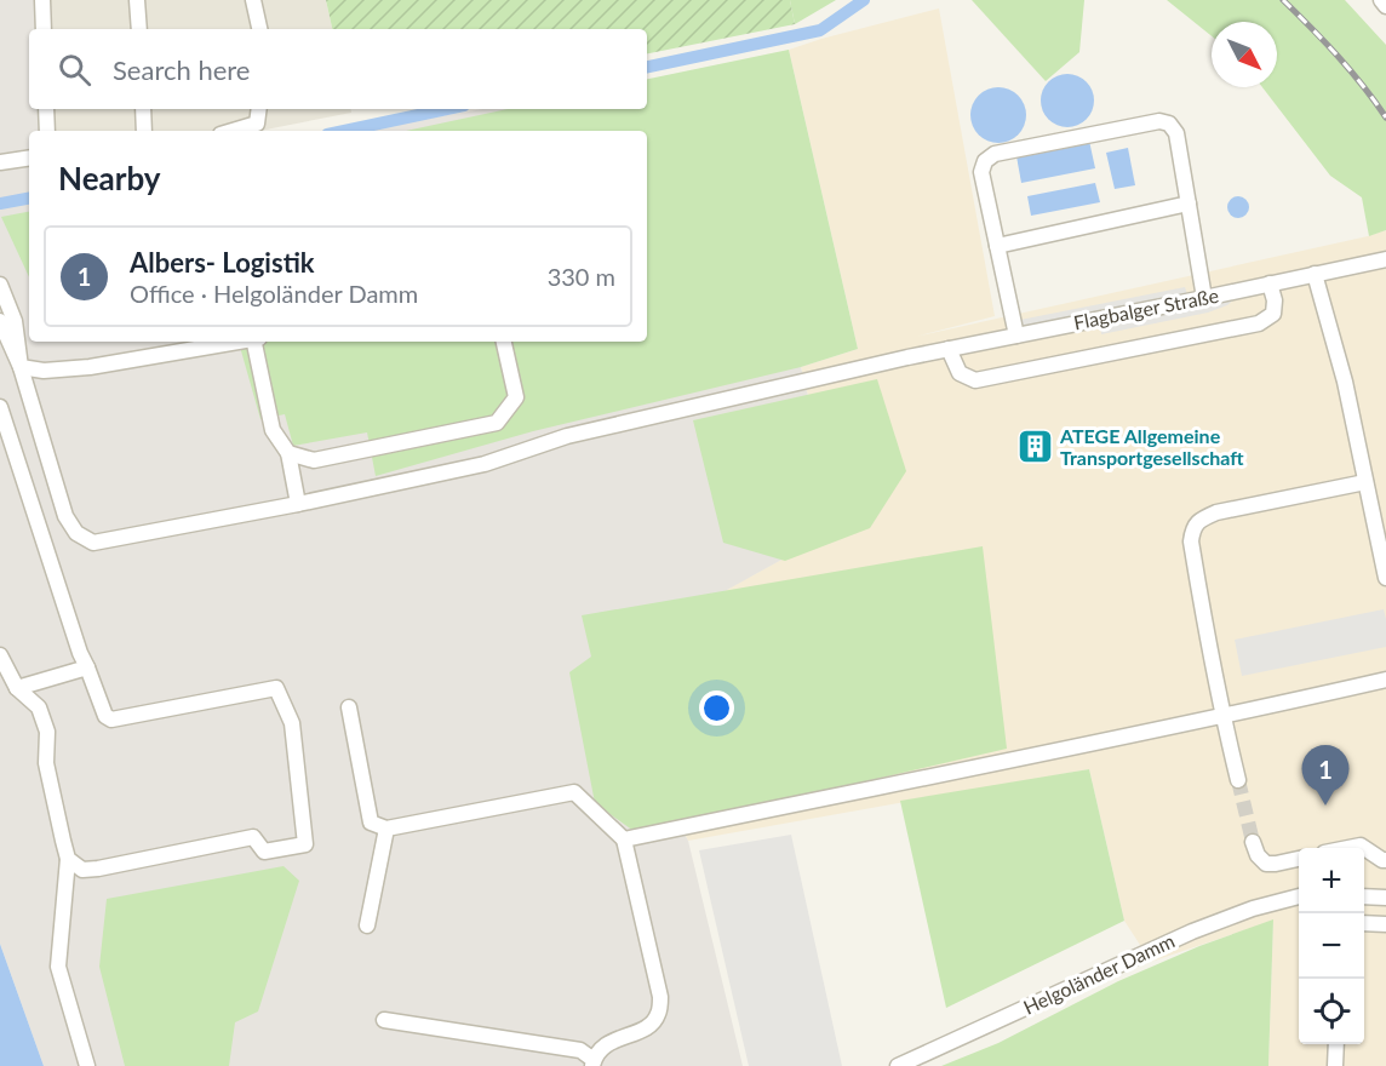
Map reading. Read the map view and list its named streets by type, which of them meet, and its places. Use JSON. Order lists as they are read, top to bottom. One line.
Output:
{"streets":{"street":["Flagbalger Straße","Helgoländer Damm"]},"places":{"building":["ATEGE Allgemeine Transportgesellschaft"]},"north":"bottom right","page":{"search":"Search here","heading":"Nearby","list":[{"mark":"1","name":"Albers- Logistik","note":"Office · Helgoländer Damm","value":"330 m"}],"pins":"1","map_buttons":["+","−"]}}
